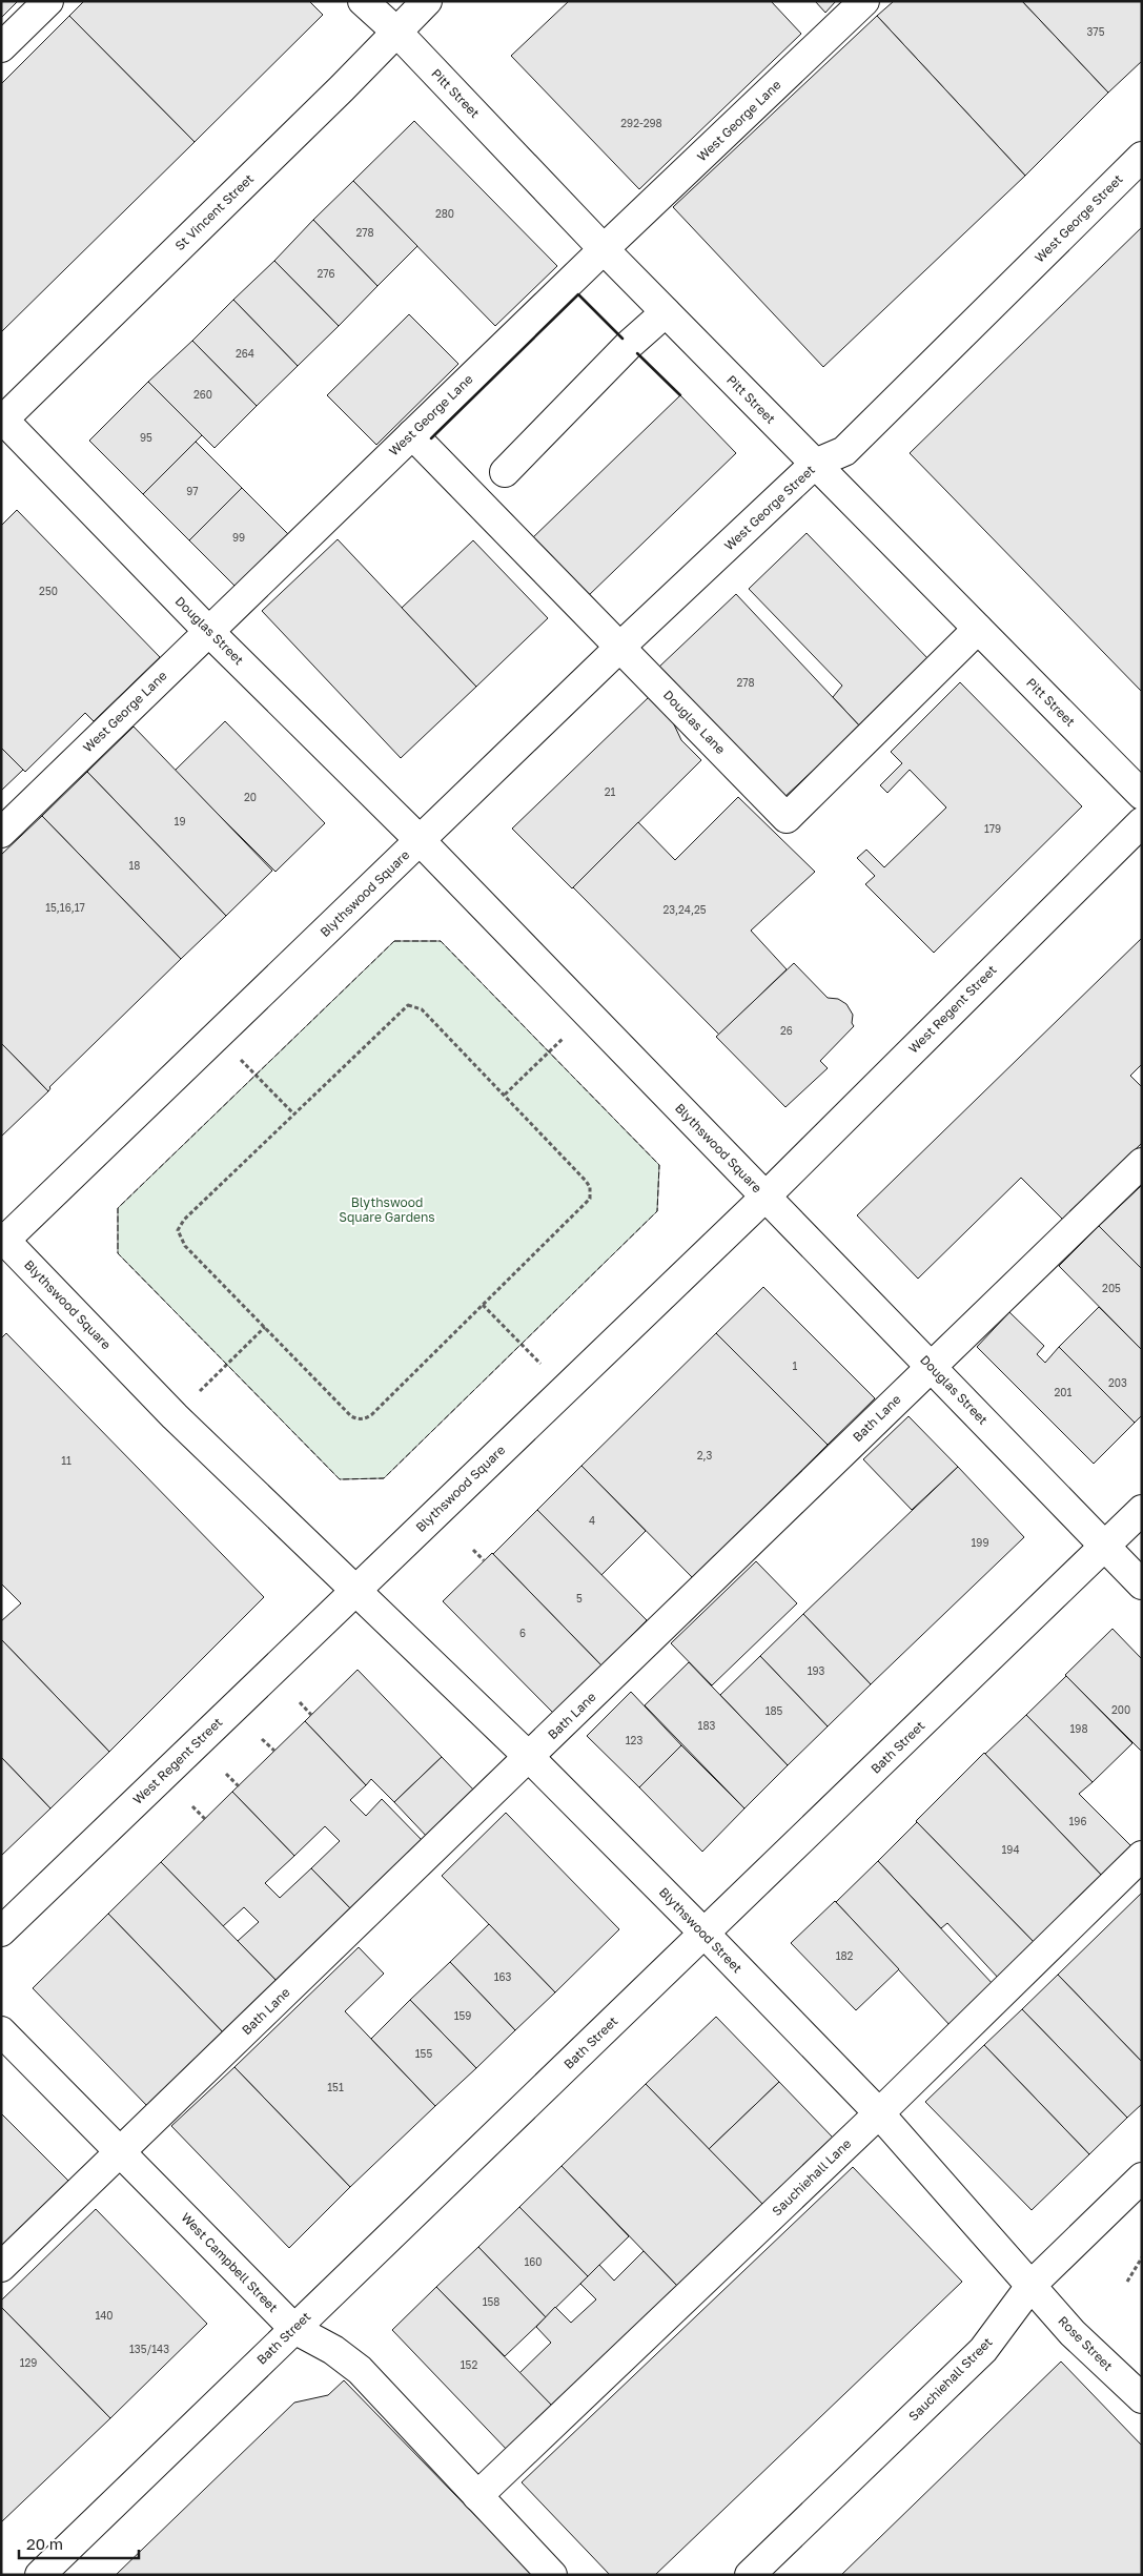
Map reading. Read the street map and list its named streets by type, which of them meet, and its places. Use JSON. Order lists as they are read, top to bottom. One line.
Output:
{"streets":{"street":["Pitt Street","West George Lane","St Vincent Street","West George Street","Douglas Street","Douglas Lane","Blythswood Square","West Regent Street","Bath Lane","Bath Street","Blythswood Street","Sauchiehall Lane","West Campbell Street","Rose Street","Sauchiehall Street"]},"crossings":[["Pitt Street","West George Lane"],["Pitt Street","St Vincent Street"],["Pitt Street","West George Street"],["Pitt Street","Douglas Lane"],["West George Lane","Douglas Street"],["West George Lane","Douglas Lane"],["St Vincent Street","Douglas Street"],["West George Street","Douglas Street"],["West George Street","Douglas Lane"],["West George Street","Blythswood Square"],["Douglas Street","Blythswood Square"],["Douglas Street","West Regent Street"],["Douglas Street","Bath Lane"],["Douglas Street","Bath Street"],["Blythswood Square","West Regent Street"],["Blythswood Square","Blythswood Street"],["West Regent Street","Blythswood Street"],["Bath Lane","Blythswood Street"],["Bath Lane","West Campbell Street"],["Bath Street","Blythswood Street"],["Bath Street","West Campbell Street"],["Blythswood Street","Sauchiehall Lane"],["Blythswood Street","Rose Street"],["Blythswood Street","Sauchiehall Street"],["Sauchiehall Lane","West Campbell Street"],["Rose Street","Sauchiehall Street"]],"parks":["Blythswood Square Gardens"],"house_numbers":["375","292-298","280","278","276","264","260","95","97","99","250","278","21","20","19","179","18","15,16,17","23,24,25","26","205","1","203","201","2,3","11","4","199","5","6","193","200","185","183","198","123","196","194","182","163","159","155","151","160","158","140","135/143","129","152"],"scale_bar":"20 m"}
